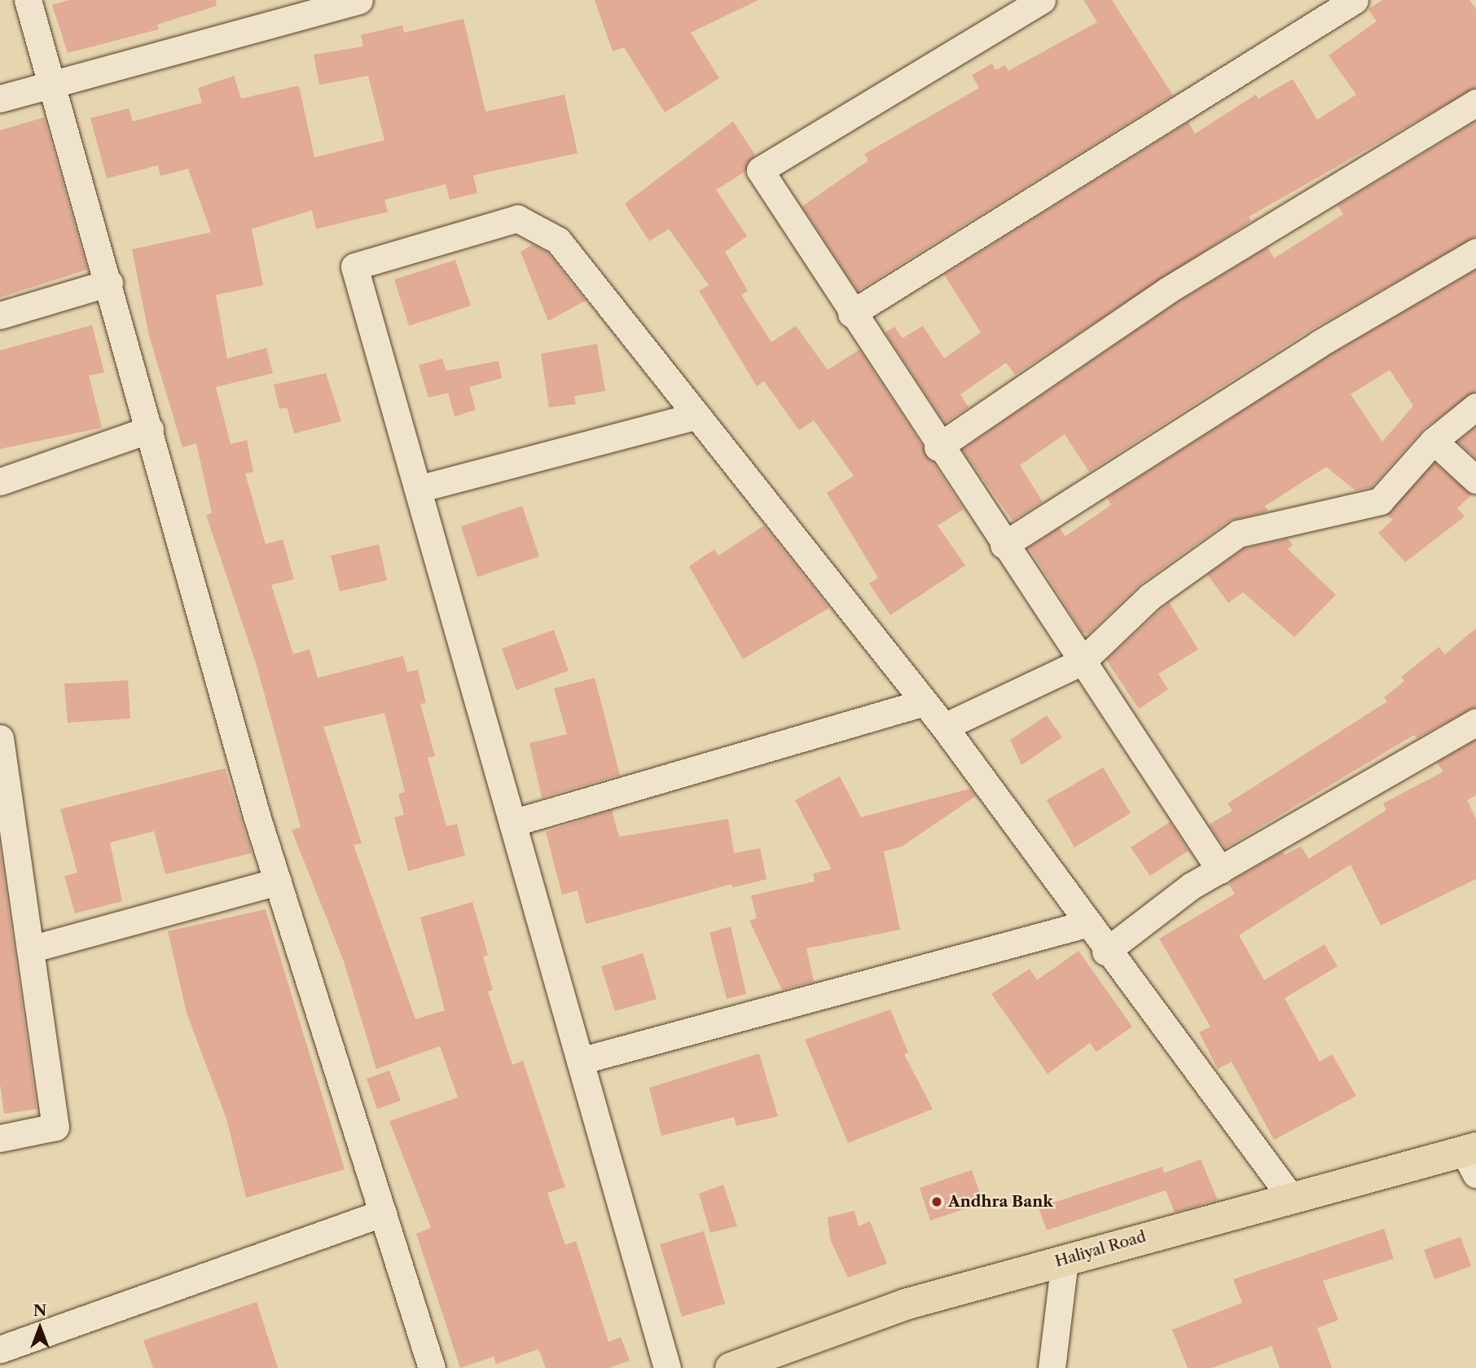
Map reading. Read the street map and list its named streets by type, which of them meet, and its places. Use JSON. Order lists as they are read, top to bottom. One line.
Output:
{"streets":{"main road":["Haliyal Road"]},"places":["Andhra Bank"],"north":"top"}
